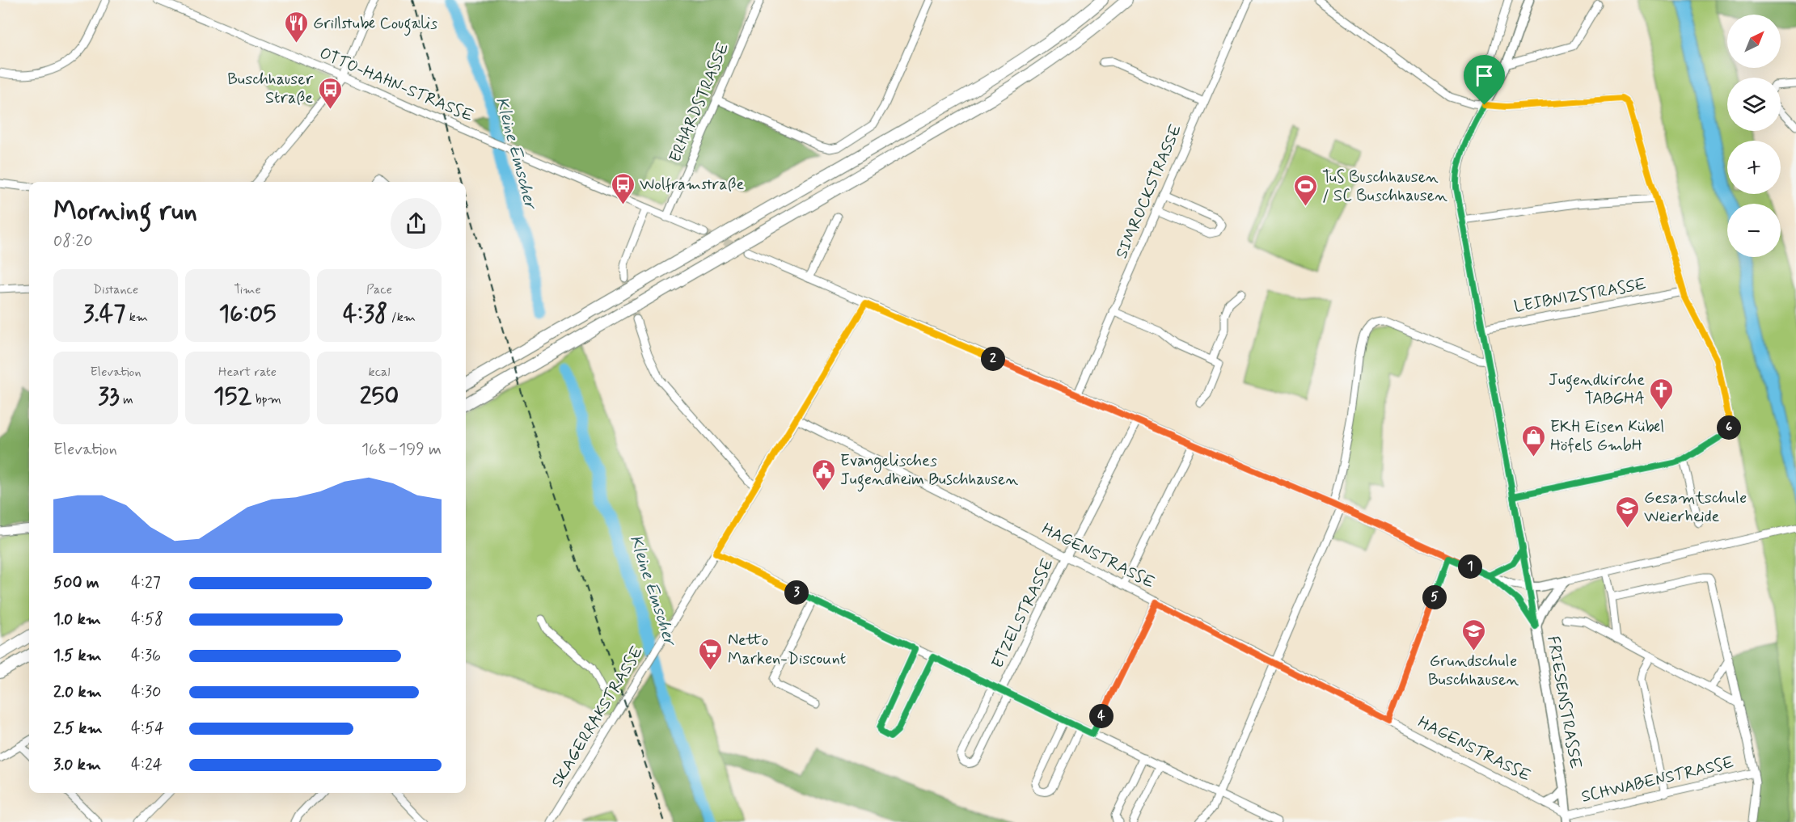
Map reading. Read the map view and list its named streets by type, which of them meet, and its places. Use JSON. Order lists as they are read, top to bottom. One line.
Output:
{"streets":{"main road":["FRIESENSTRASSE"],"street":["OTTO-HAHN-STRASSE","ERHARDSTRASSE","SIMROCKSTRASSE","LEIBNIZSTRASSE","HAGENSTRASSE","ETZELSTRASSE","SKAGERRAKSTRASSE","SCHWABENSTRASSE"]},"crossings":[["OTTO-HAHN-STRASSE","ERHARDSTRASSE"],["LEIBNIZSTRASSE","FRIESENSTRASSE"],["HAGENSTRASSE","ETZELSTRASSE"],["HAGENSTRASSE","FRIESENSTRASSE"],["HAGENSTRASSE","SKAGERRAKSTRASSE"],["HAGENSTRASSE","SCHWABENSTRASSE"],["FRIESENSTRASSE","SCHWABENSTRASSE"]],"water":["Kleine Emscher"],"places":{"restaurant":["Grillstube Cougalis"],"bus stop":["Buschhauser Straße","Wolframstraße"],"sports":["TuS Buschhausen / SC Buschhausen"],"church":["Jugendkirche TABGHA"],"shop":["EKH Eisen Kübel Höfels GmbH"],"public building":["Evangelisches Jugendheim Buschhausen"],"school or university":["Gesamtschule Weierheide","Grundschule Buschhausen"],"supermarket":["Netto Marken-Discount"]},"north":"top right","page":{"map_buttons":["+","−"],"heading":["Morning run","08:20"],"stats":[["Distance","3.47 km"],["Time","16:05"],["Pace","4:38 /km"],["Elevation","33 m"],["Heart rate","152 bpm"],["kcal","250"]],"pins":["2","6","1","3","5","4"],"chart":["Elevation","168–199 m"],"list":[{"name":"500 m","note":"4:27"},{"name":"1.0 km","note":"4:58"},{"name":"1.5 km","note":"4:36"},{"name":"2.0 km","note":"4:30"},{"name":"2.5 km","note":"4:54"},{"name":"3.0 km","note":"4:24"}]}}
